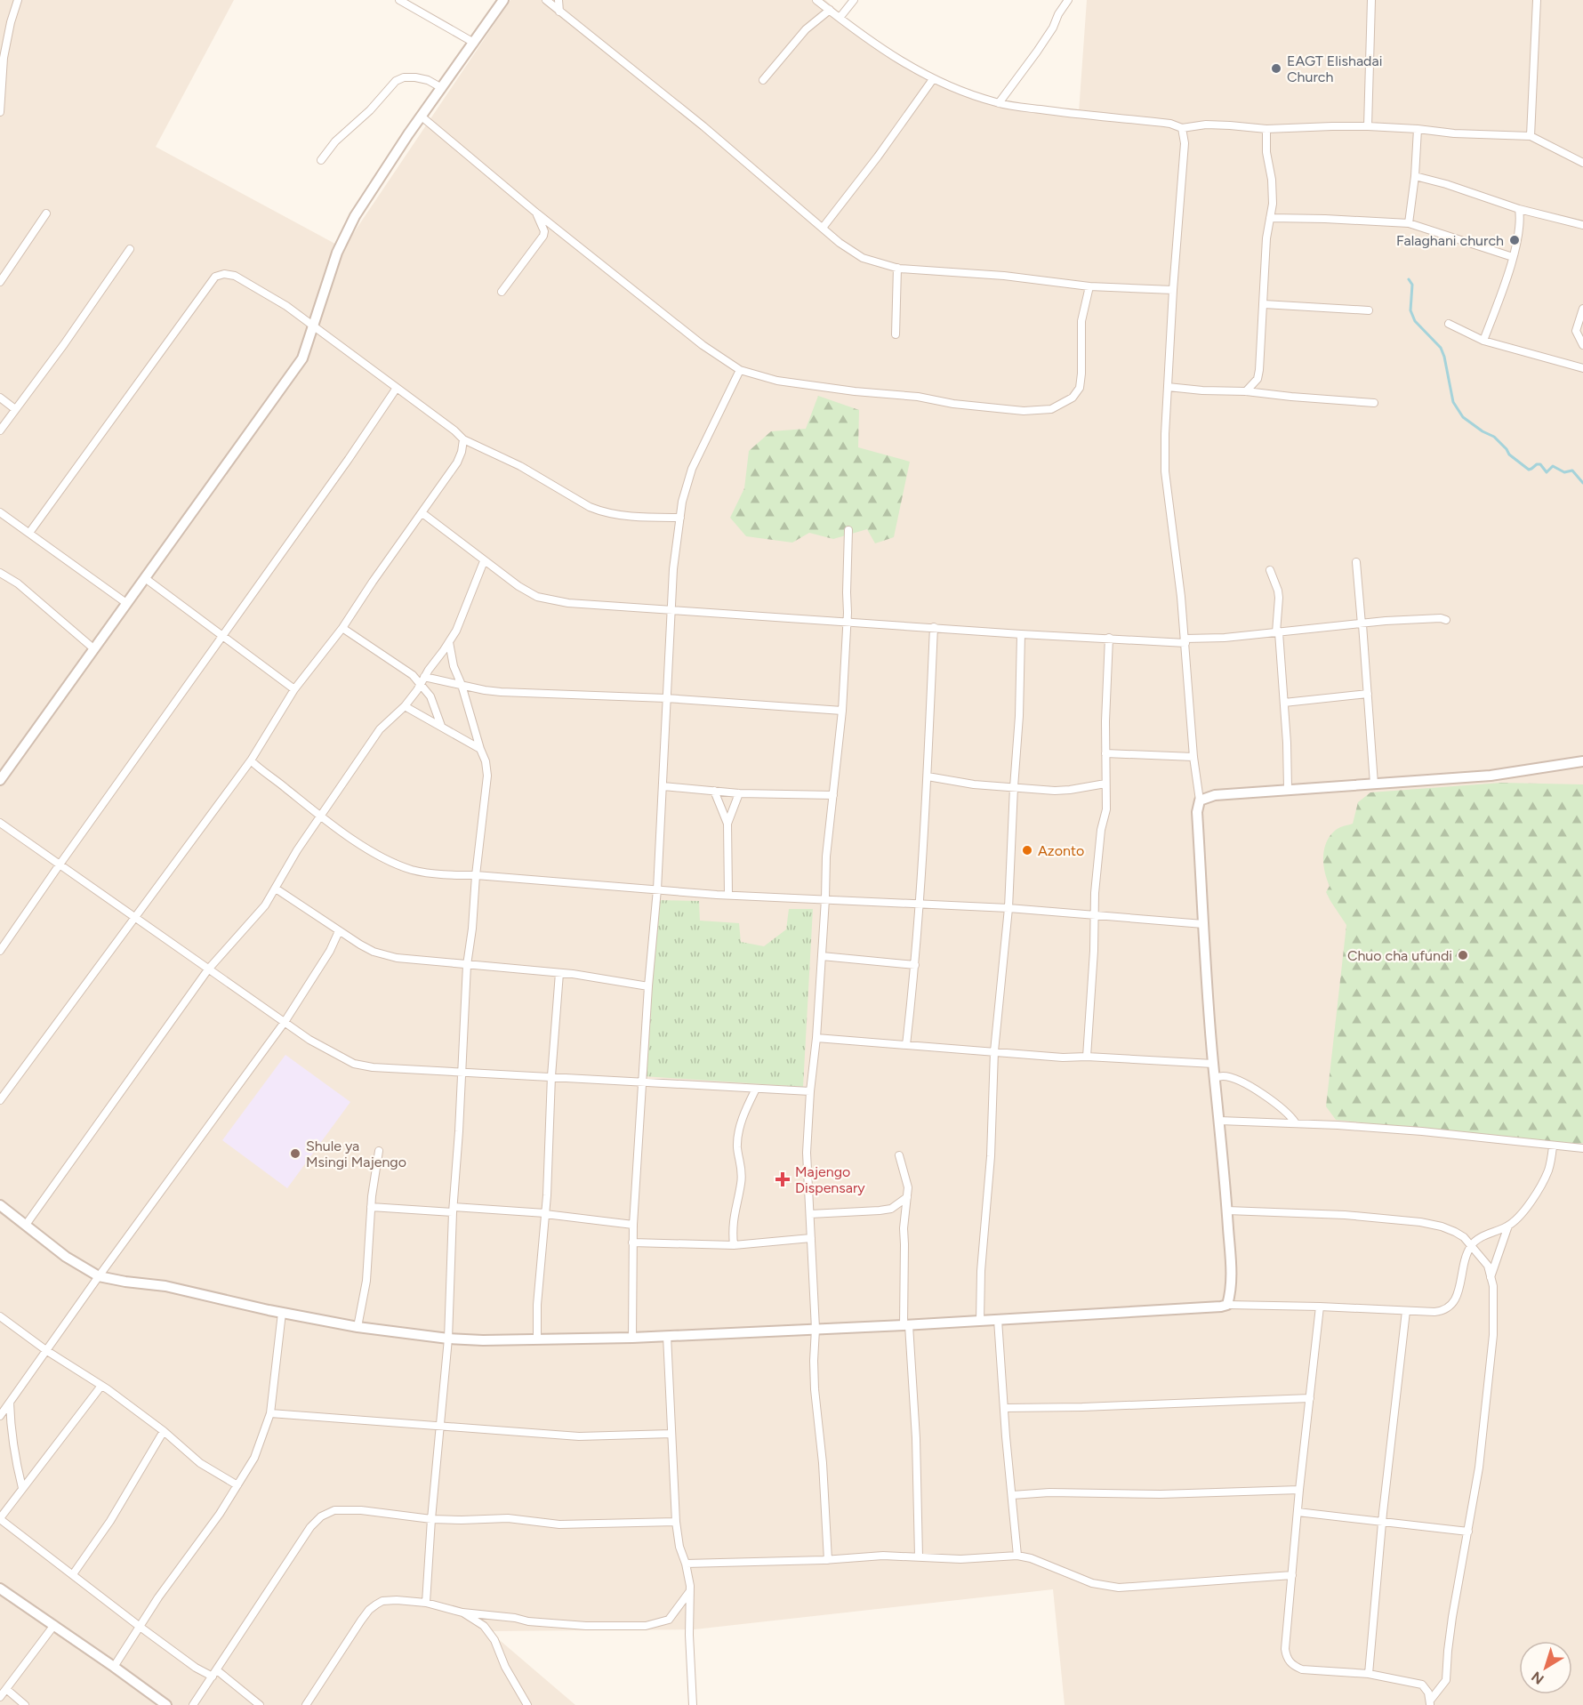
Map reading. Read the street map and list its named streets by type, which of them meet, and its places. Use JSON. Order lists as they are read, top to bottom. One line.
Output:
{"places":{"other":["EAGT Elishadai Church","Falaghani church","Azonto","Chuo cha ufundi","Shule ya Msingi Majengo"],"health":["Majengo Dispensary"]},"north":"bottom left"}
